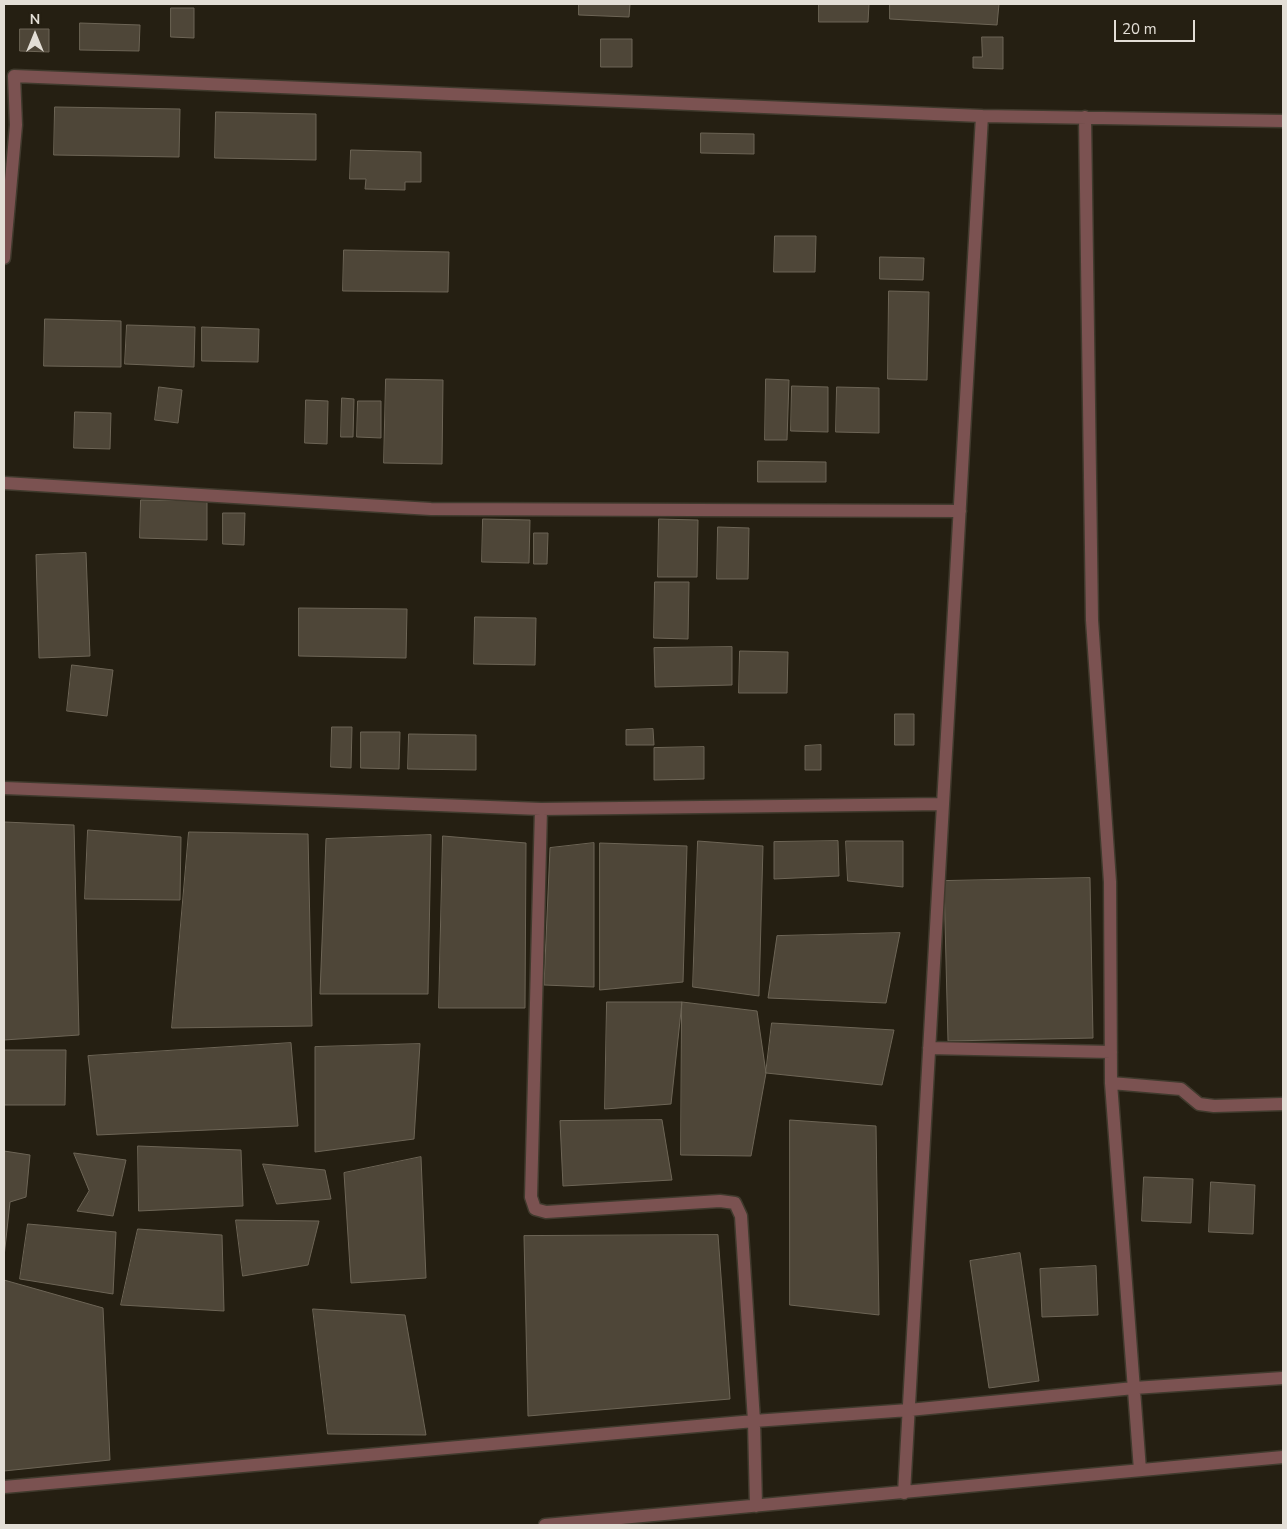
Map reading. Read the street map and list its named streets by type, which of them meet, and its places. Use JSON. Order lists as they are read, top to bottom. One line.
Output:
{"scale_bar":"20 m","north":"top"}
